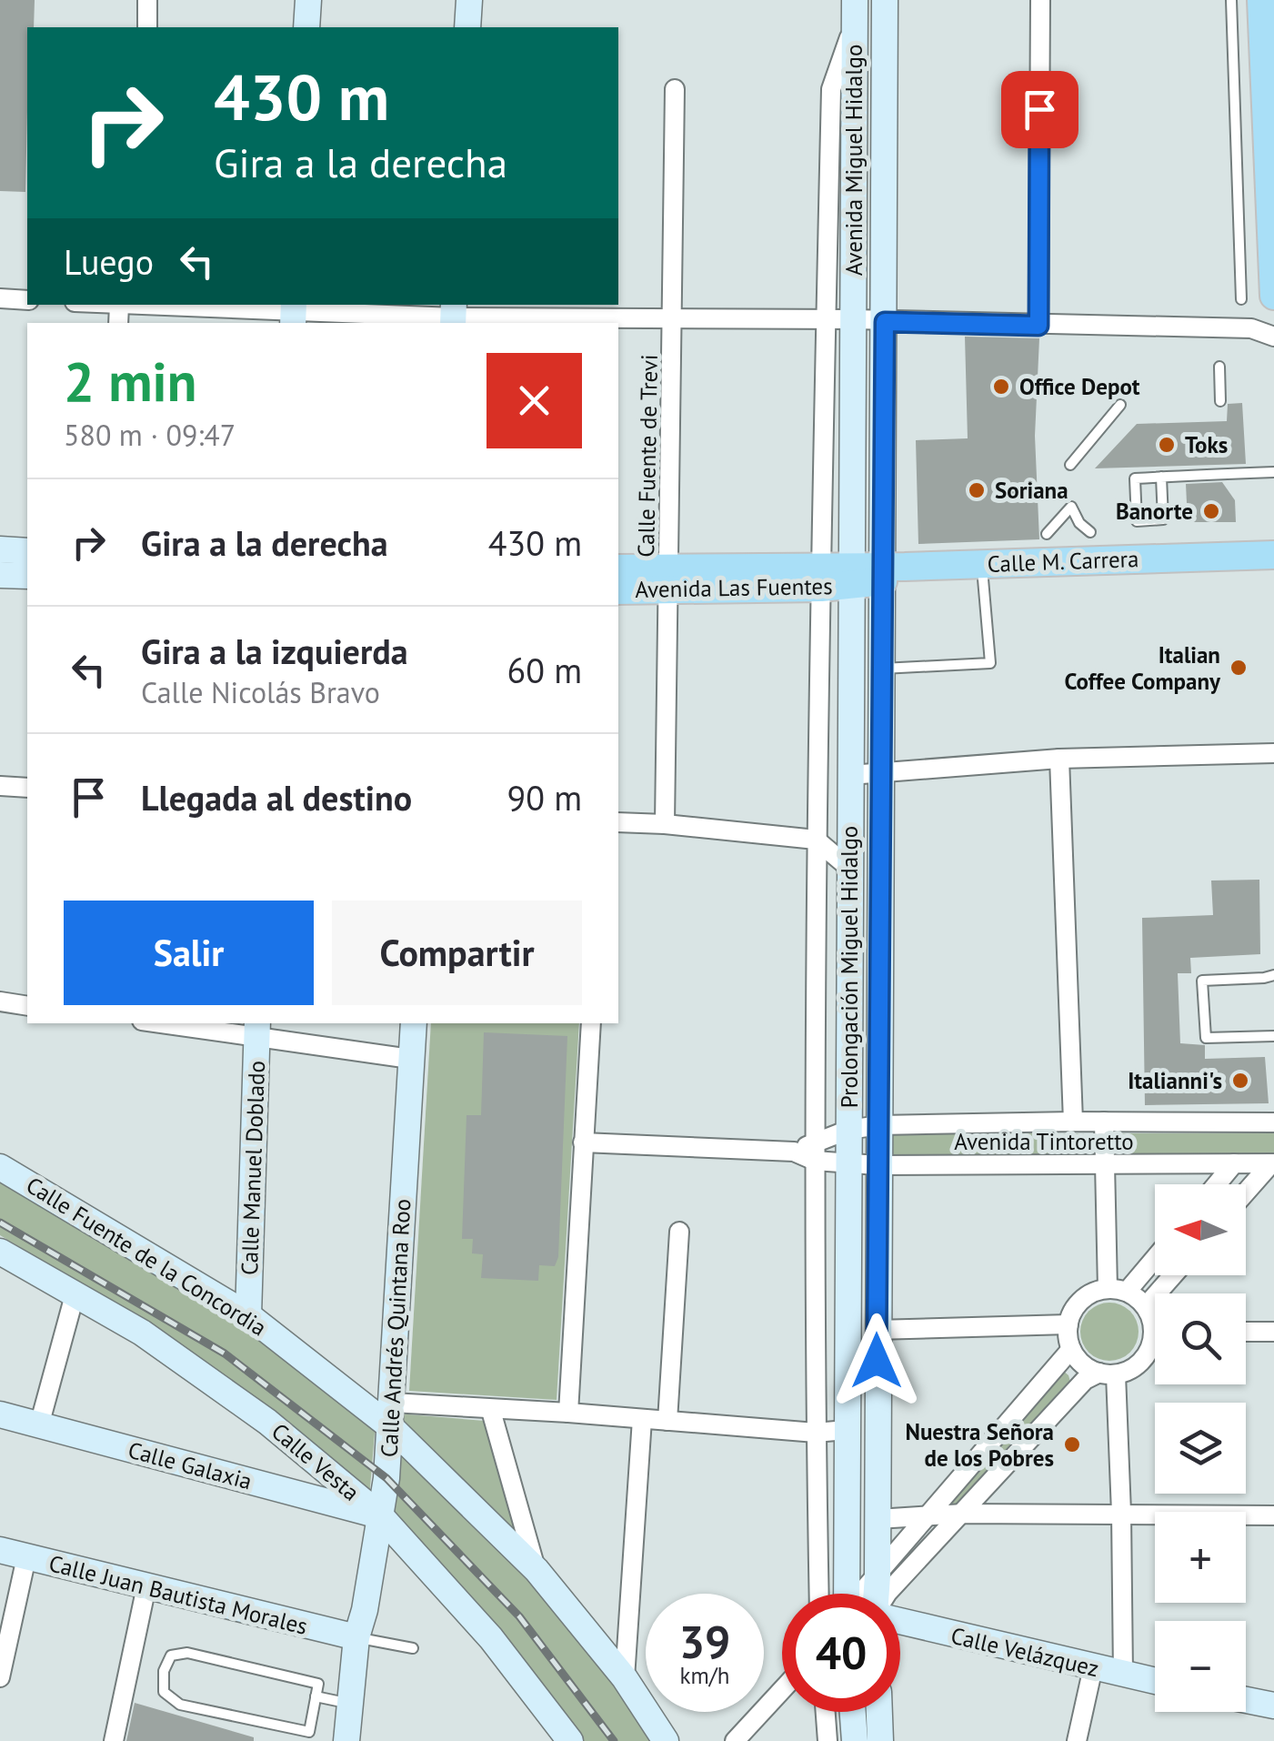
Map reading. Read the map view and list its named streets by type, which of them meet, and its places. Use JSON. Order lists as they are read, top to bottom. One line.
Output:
{"streets":{"main road":["Avenida Miguel Hidalgo","Calle M. Carrera","Avenida Las Fuentes","Prolongación Miguel Hidalgo","Calle Manuel Doblado","Calle Fuente de la Concordia","Calle Andrés Quintana Roo","Calle Vesta","Calle Galaxia","Calle Juan Bautista Morales","Calle Velázquez"],"street":["Calle Fuente de Trevi","Avenida Tintoretto"]},"crossings":[["Avenida Miguel Hidalgo","Prolongación Miguel Hidalgo"],["Calle Fuente de Trevi","Avenida Las Fuentes"],["Calle M. Carrera","Avenida Las Fuentes"],["Calle M. Carrera","Prolongación Miguel Hidalgo"],["Avenida Las Fuentes","Prolongación Miguel Hidalgo"],["Prolongación Miguel Hidalgo","Avenida Tintoretto"],["Calle Manuel Doblado","Calle Fuente de la Concordia"],["Calle Fuente de la Concordia","Calle Andrés Quintana Roo"],["Calle Andrés Quintana Roo","Calle Vesta"],["Calle Andrés Quintana Roo","Calle Galaxia"],["Calle Andrés Quintana Roo","Calle Juan Bautista Morales"],["Calle Vesta","Calle Galaxia"]],"places":["Office Depot","Toks","Soriana","Banorte","Italian Coffee Company","Italianni's","Nuestra Señora de los Pobres"],"north":"left","page":{"turn":["430 m","Gira a la derecha"],"then":"Luego","heading":["2 min","580 m · 09:47"],"list":[{"name":"Gira a la derecha","value":"430 m"},{"name":"Gira a la izquierda","note":"Calle Nicolás Bravo","value":"60 m"},{"name":"Llegada al destino","value":"90 m"}],"buttons":["Salir","Compartir"],"map_buttons":["+","−"],"speed":"39 km/h","limit":"40"}}
